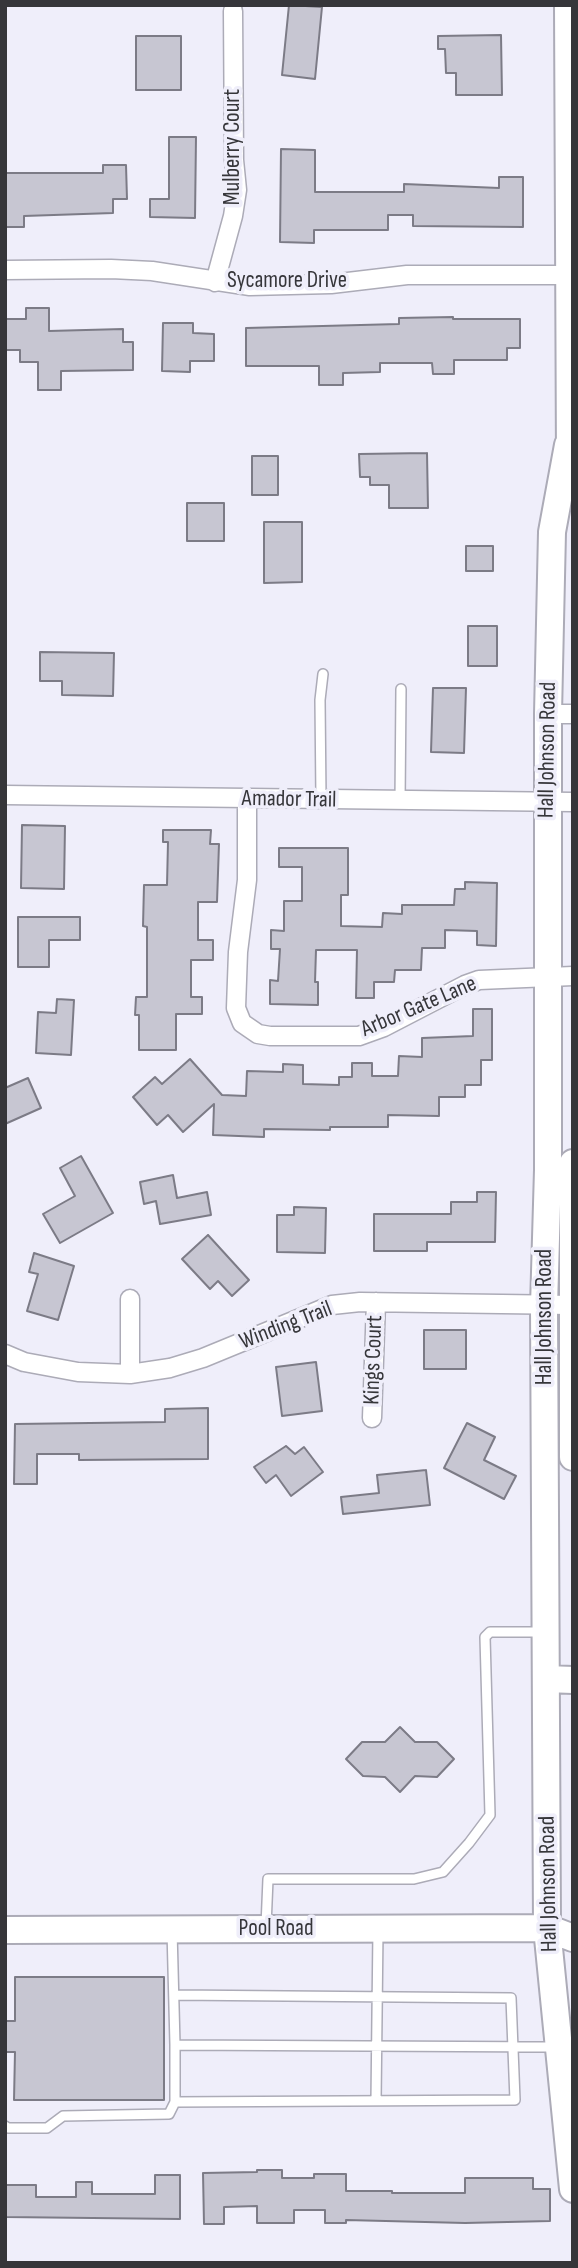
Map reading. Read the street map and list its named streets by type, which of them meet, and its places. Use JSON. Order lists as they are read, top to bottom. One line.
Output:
{"streets":{"main road":["Hall Johnson Road","Pool Road"],"street":["Mulberry Court","Sycamore Drive","Amador Trail","Arbor Gate Lane","Winding Trail","Kings Court"]},"crossings":[["Mulberry Court","Sycamore Drive"],["Sycamore Drive","Hall Johnson Road"],["Hall Johnson Road","Amador Trail"],["Hall Johnson Road","Arbor Gate Lane"],["Hall Johnson Road","Winding Trail"],["Hall Johnson Road","Pool Road"],["Amador Trail","Arbor Gate Lane"],["Winding Trail","Kings Court"]]}
